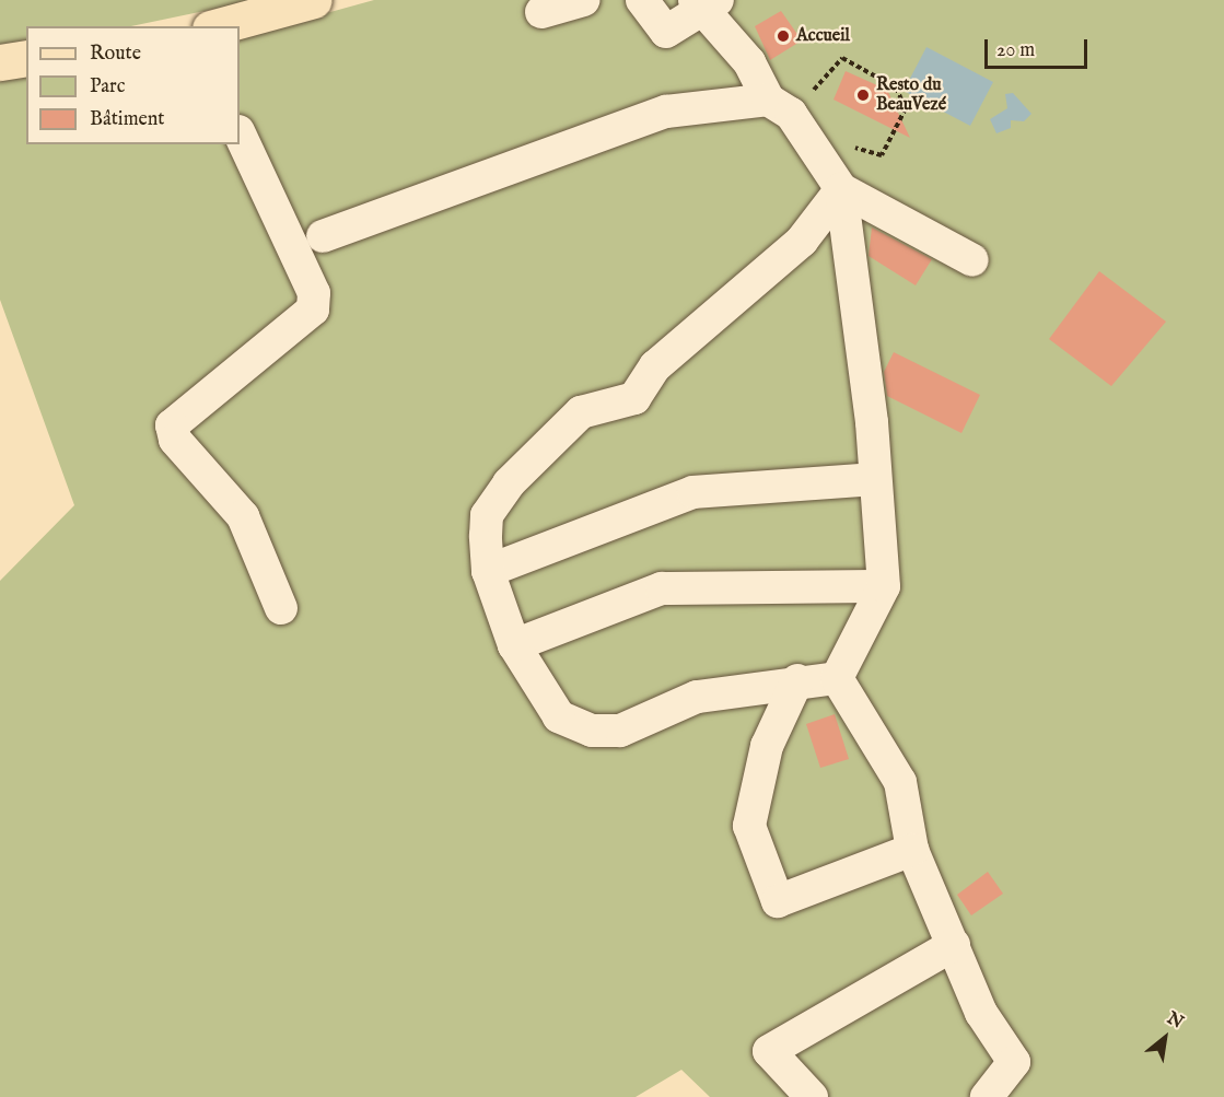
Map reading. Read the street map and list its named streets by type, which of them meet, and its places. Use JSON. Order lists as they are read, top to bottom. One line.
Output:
{"places":["Accueil","Resto du BeauVezé"],"legend":["Route","Parc","Bâtiment"],"scale_bar":"20 m","north":"top right"}
